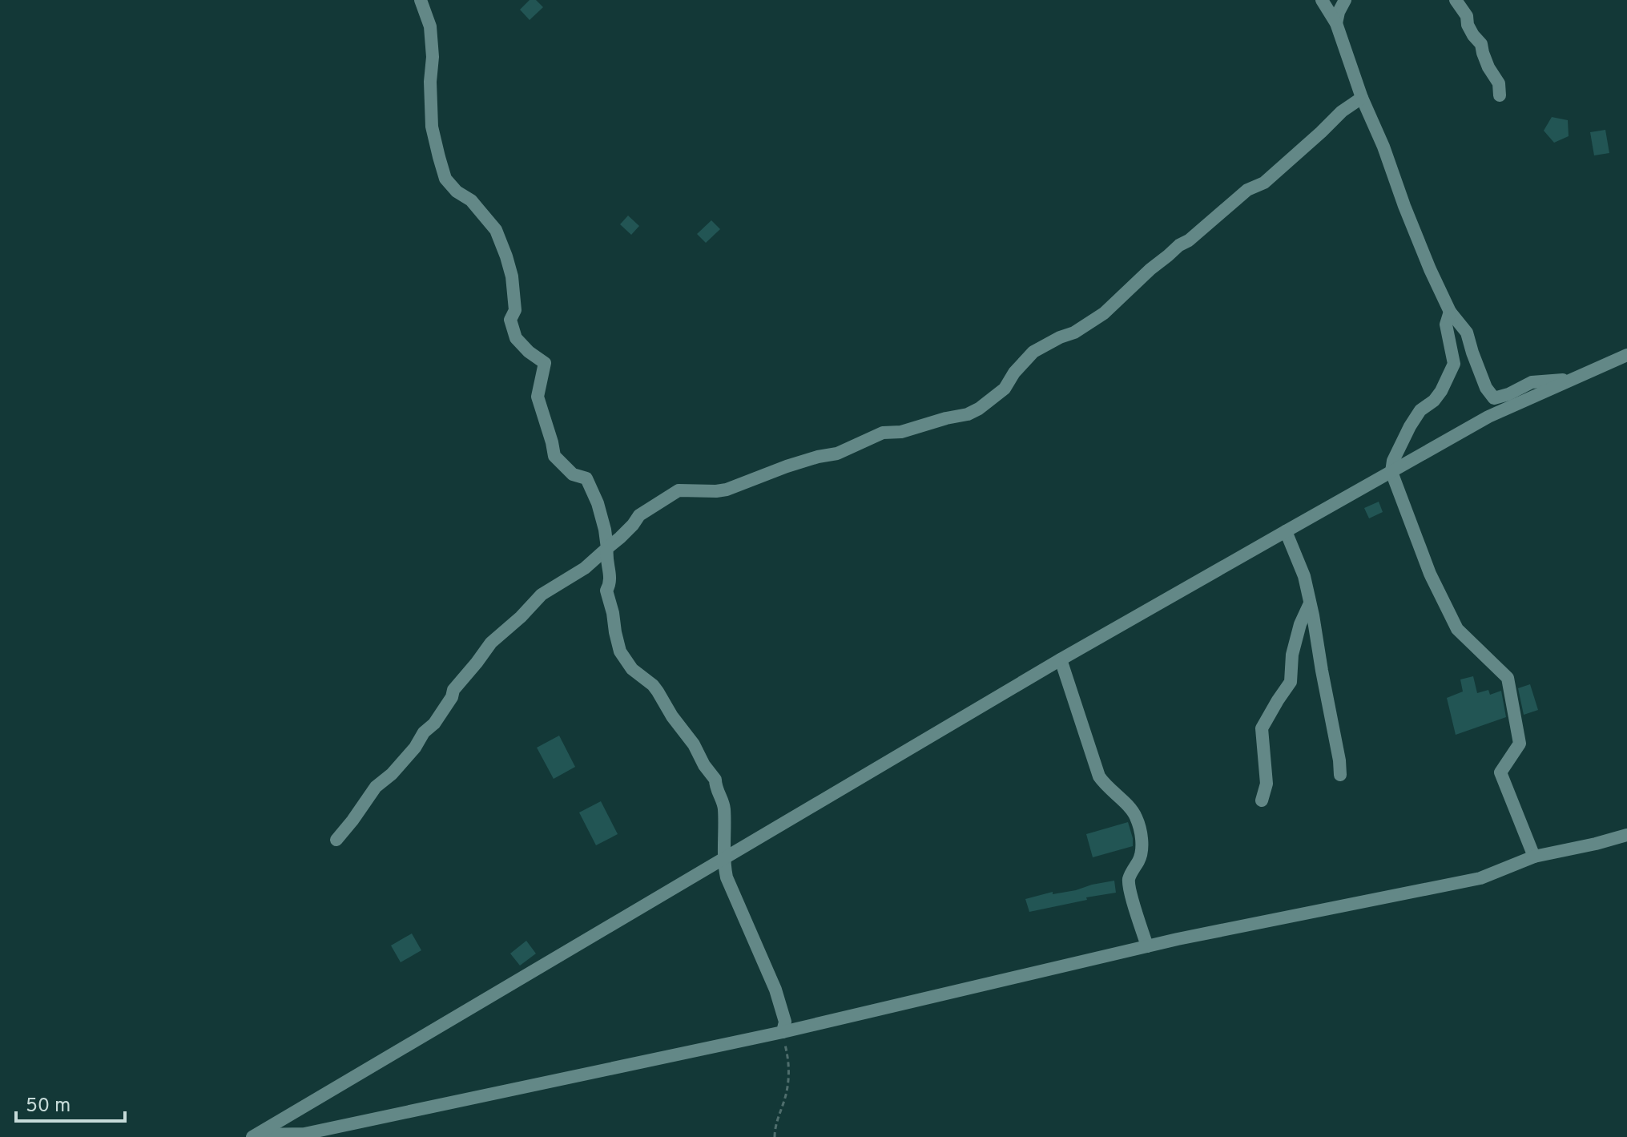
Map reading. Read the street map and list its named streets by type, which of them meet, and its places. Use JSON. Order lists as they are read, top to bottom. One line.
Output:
{"scale_bar":"50 m"}
